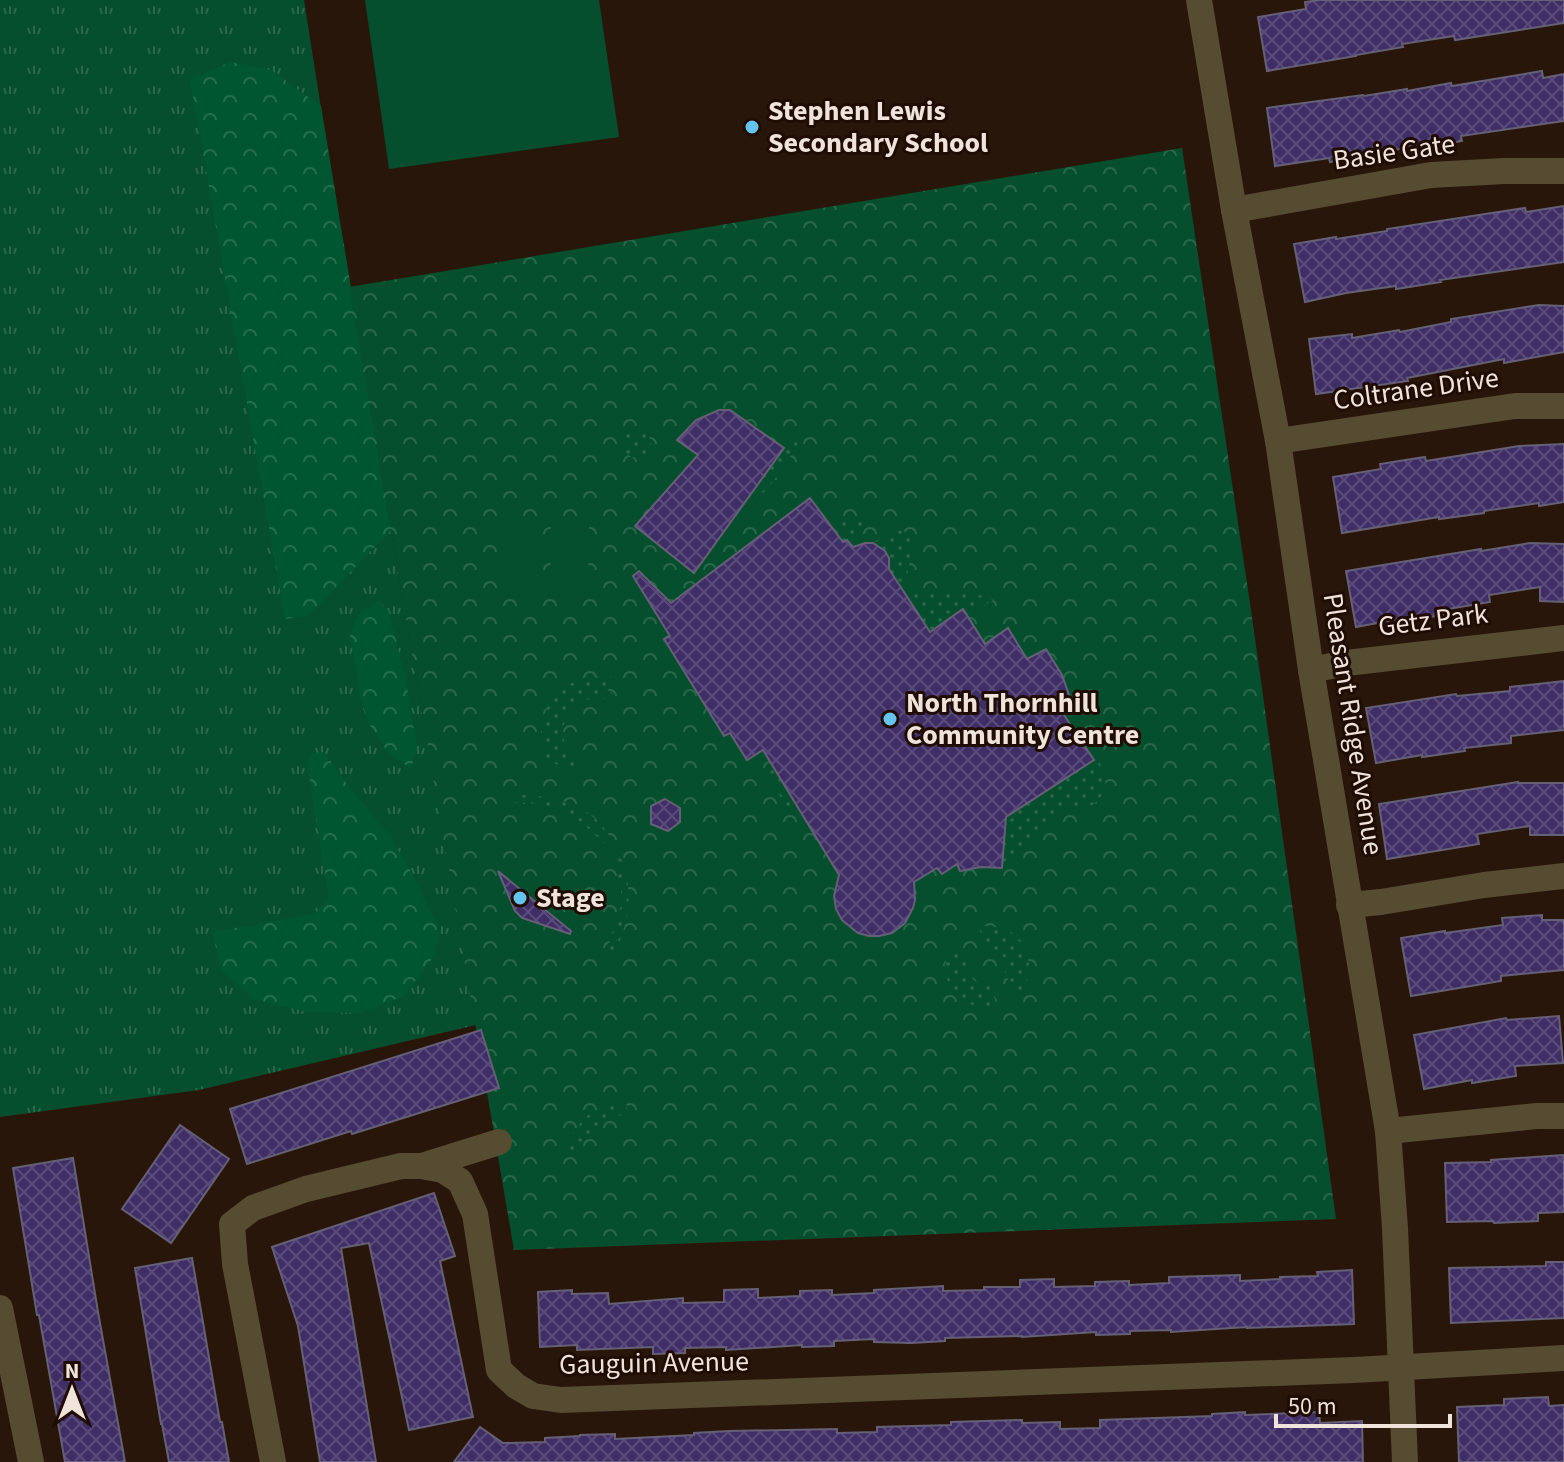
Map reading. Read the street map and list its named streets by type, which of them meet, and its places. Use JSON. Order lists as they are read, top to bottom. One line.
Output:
{"streets":{"street":["Basie Gate","Coltrane Drive","Getz Park","Pleasant Ridge Avenue","Gauguin Avenue"]},"crossings":[["Basie Gate","Pleasant Ridge Avenue"],["Coltrane Drive","Pleasant Ridge Avenue"],["Getz Park","Pleasant Ridge Avenue"],["Pleasant Ridge Avenue","Gauguin Avenue"]],"places":["Stephen Lewis Secondary School","North Thornhill Community Centre","Stage"],"scale_bar":"50 m","north":"top"}
